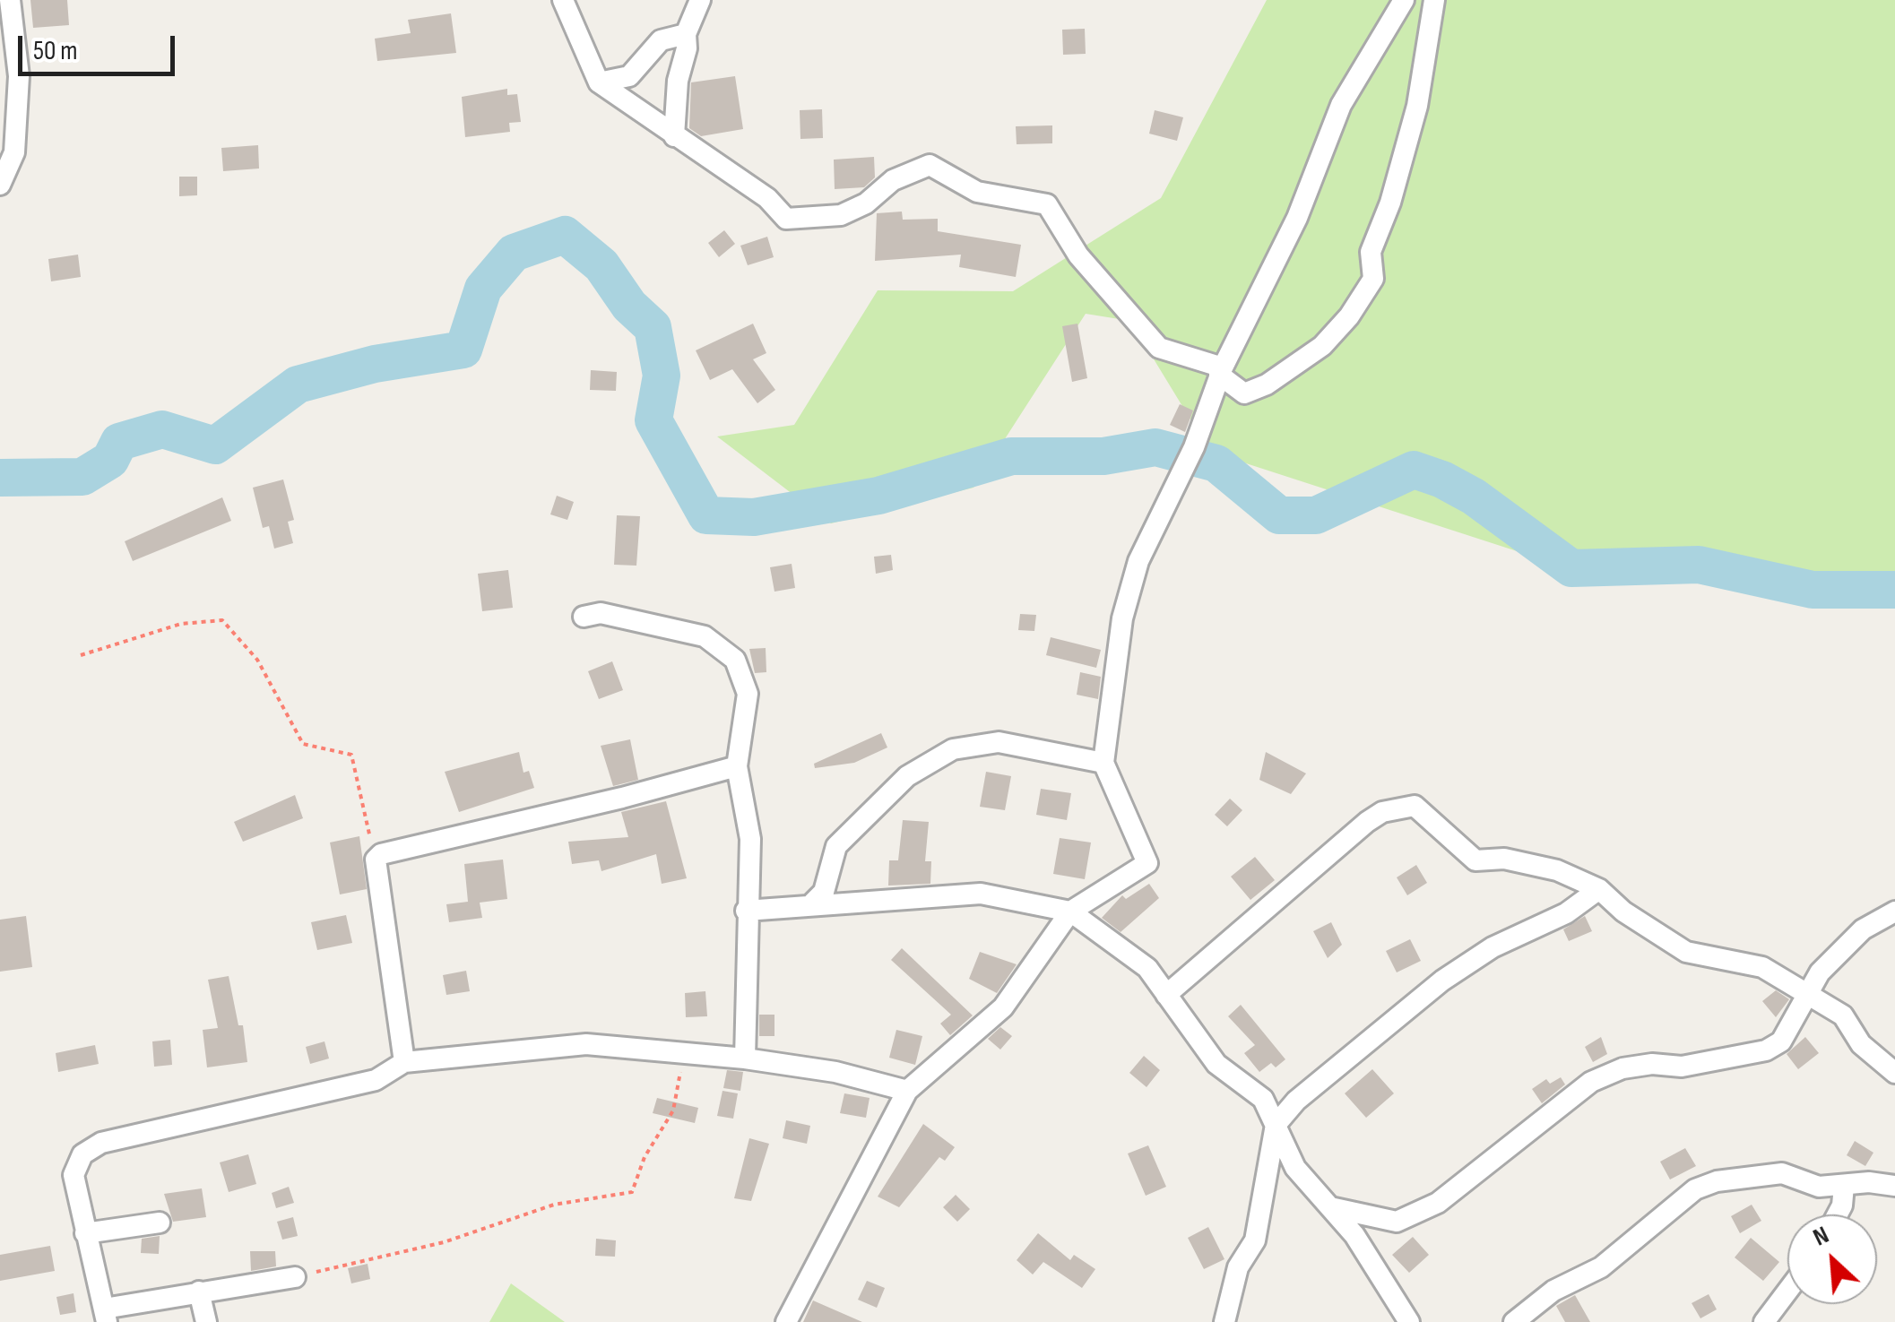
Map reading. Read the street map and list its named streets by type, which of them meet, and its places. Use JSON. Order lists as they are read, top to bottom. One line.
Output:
{"scale_bar":"50 m","north":"top left"}
